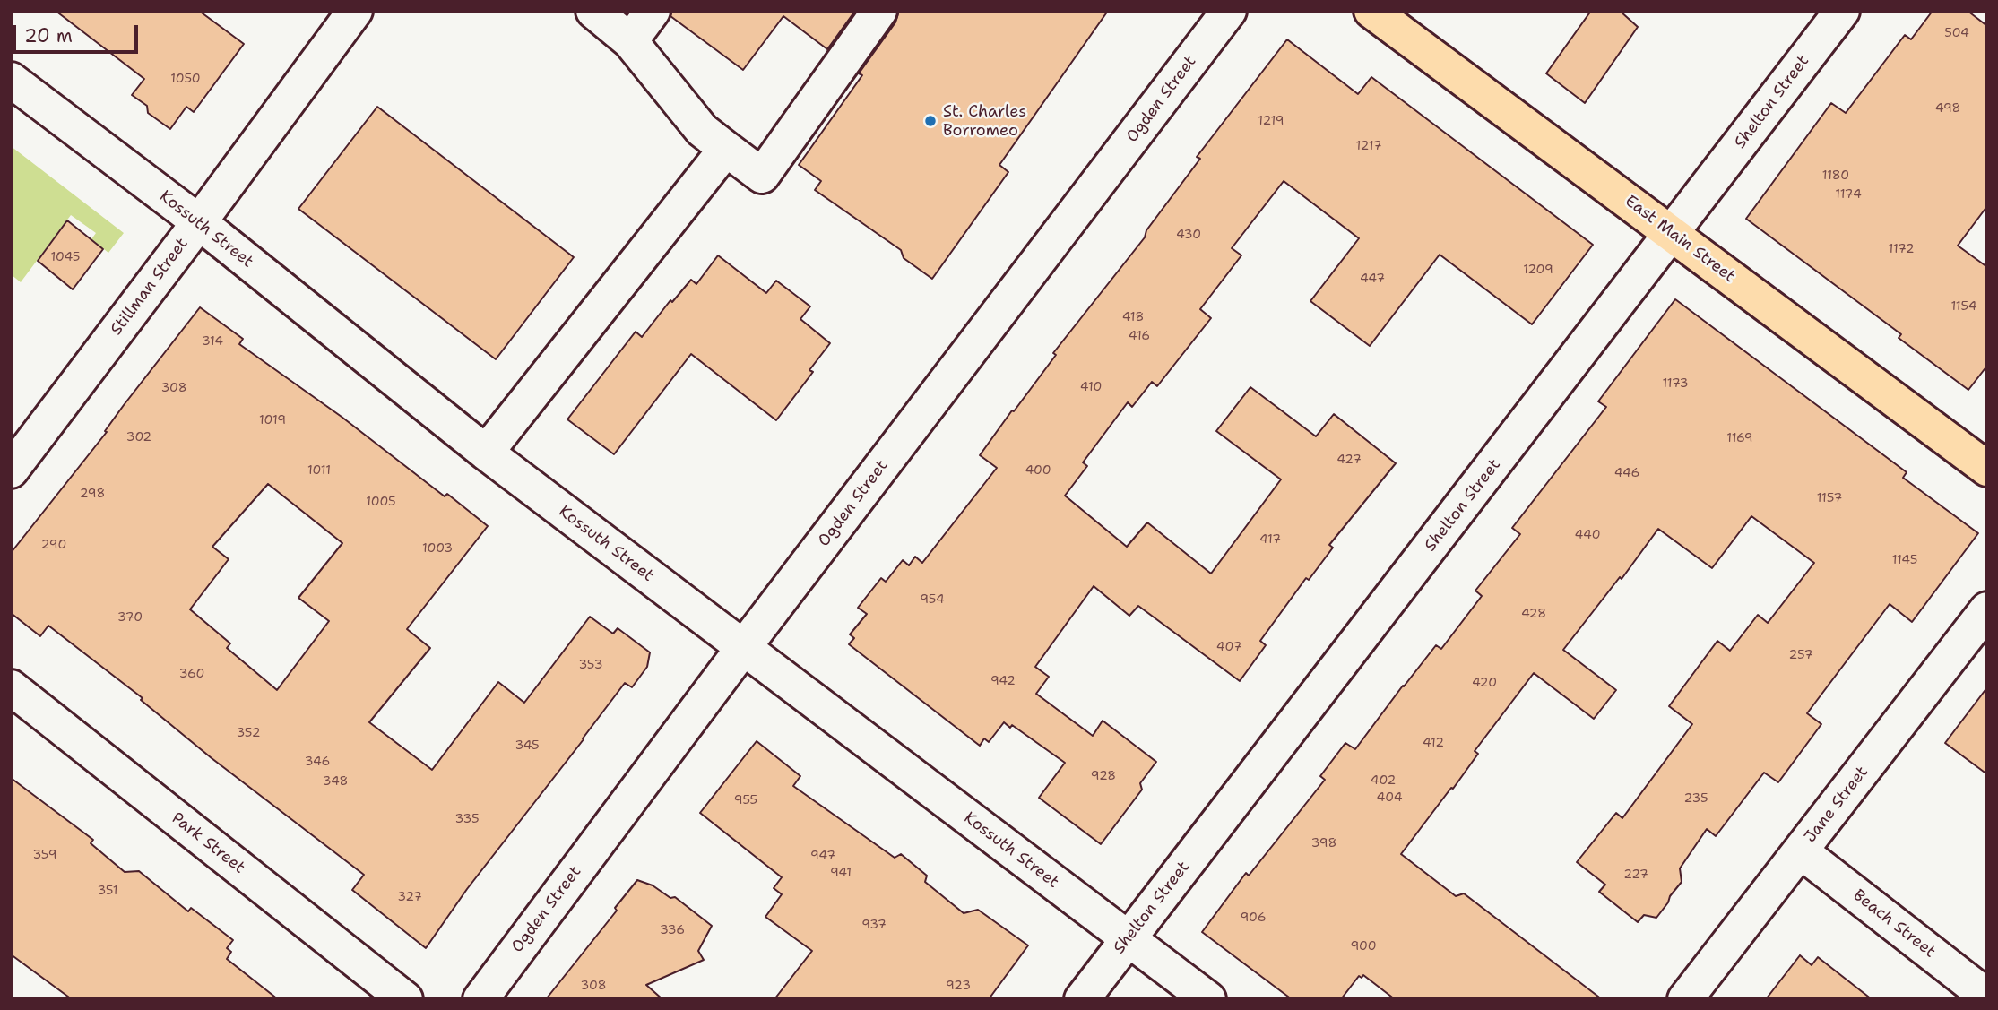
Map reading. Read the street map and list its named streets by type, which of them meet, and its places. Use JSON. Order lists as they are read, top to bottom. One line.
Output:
{"streets":{"main road":["East Main Street"],"street":["Ogden Street","Shelton Street","Kossuth Street","Stillman Street","Jane Street","Park Street","Beach Street"]},"crossings":[["Ogden Street","Kossuth Street"],["Shelton Street","Kossuth Street"],["Shelton Street","East Main Street"],["Kossuth Street","Stillman Street"],["Jane Street","Beach Street"]],"places":["St. Charles Borromeo"],"house_numbers":["504","1050","498","1219","1217","1180","1174","430","1172","1045","1209","447","1154","418","416","314","1173","410","308","1019","302","1169","427","1011","400","446","298","1157","1005","440","417","290","1003","1145","954","428","370","407","257","353","360","942","420","352","412","345","346","928","402","348","404","235","955","335","398","359","947","941","227","351","327","906","937","336","900","308","923"],"scale_bar":"20 m"}
